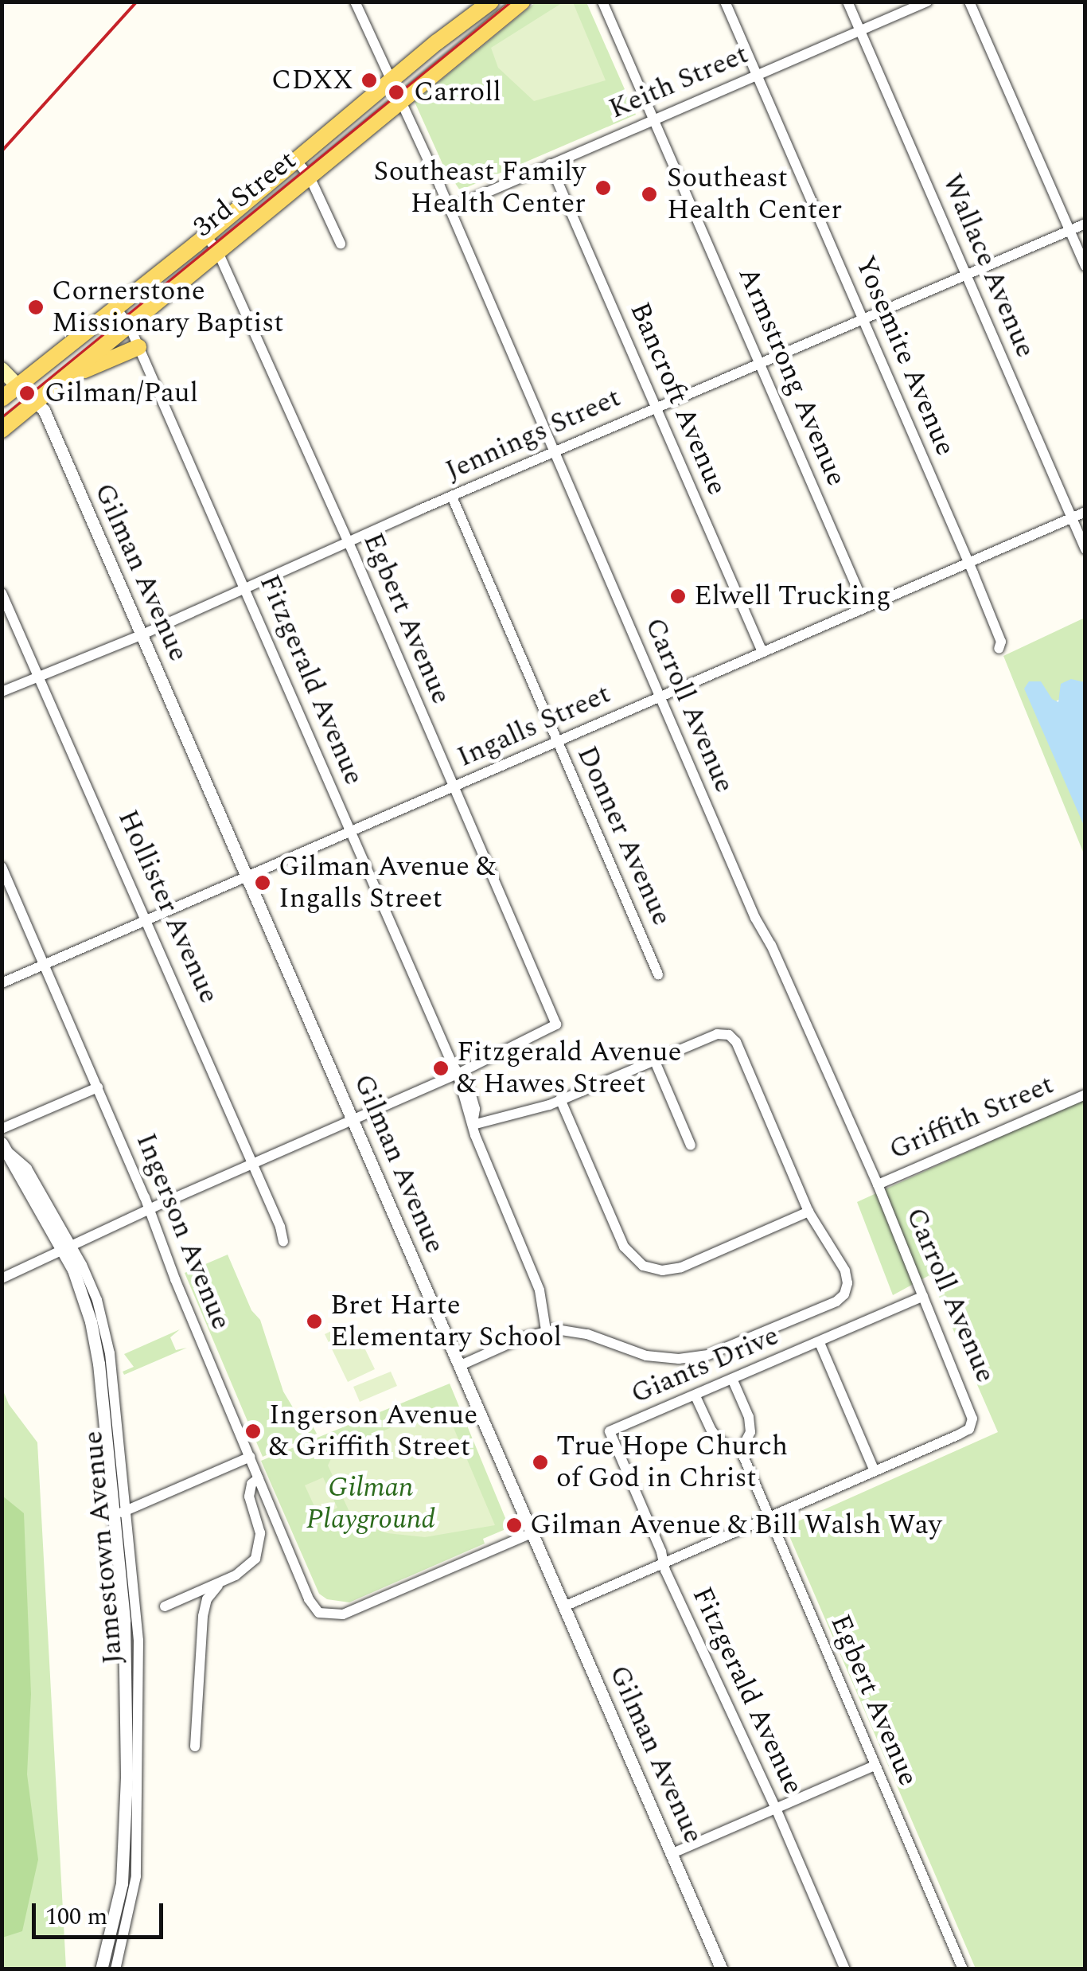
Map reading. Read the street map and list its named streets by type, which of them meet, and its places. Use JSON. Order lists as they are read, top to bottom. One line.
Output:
{"streets":{"main road":["3rd Street"],"street":["Keith Street","Wallace Avenue","Yosemite Avenue","Armstrong Avenue","Bancroft Avenue","Jennings Street","Gilman Avenue","Egbert Avenue","Fitzgerald Avenue","Carroll Avenue","Ingalls Street","Donner Avenue","Hollister Avenue","Griffith Street","Ingerson Avenue","Giants Drive","Jamestown Avenue"]},"crossings":[["Keith Street","Wallace Avenue"],["Keith Street","Yosemite Avenue"],["Keith Street","Armstrong Avenue"],["Keith Street","Bancroft Avenue"],["Keith Street","Carroll Avenue"],["3rd Street","Gilman Avenue"],["3rd Street","Egbert Avenue"],["3rd Street","Fitzgerald Avenue"],["3rd Street","Carroll Avenue"],["Wallace Avenue","Jennings Street"],["Wallace Avenue","Ingalls Street"],["Yosemite Avenue","Jennings Street"],["Yosemite Avenue","Ingalls Street"],["Armstrong Avenue","Jennings Street"],["Bancroft Avenue","Jennings Street"],["Bancroft Avenue","Ingalls Street"],["Jennings Street","Gilman Avenue"],["Jennings Street","Egbert Avenue"],["Jennings Street","Fitzgerald Avenue"],["Jennings Street","Carroll Avenue"],["Jennings Street","Donner Avenue"],["Jennings Street","Hollister Avenue"],["Gilman Avenue","Ingalls Street"],["Gilman Avenue","Ingerson Avenue"],["Egbert Avenue","Fitzgerald Avenue"],["Egbert Avenue","Ingalls Street"],["Fitzgerald Avenue","Ingalls Street"],["Fitzgerald Avenue","Giants Drive"],["Carroll Avenue","Ingalls Street"],["Carroll Avenue","Griffith Street"],["Carroll Avenue","Giants Drive"],["Ingalls Street","Donner Avenue"],["Ingalls Street","Hollister Avenue"],["Ingalls Street","Ingerson Avenue"]],"parks":["Gilman Playground"],"places":["CDXX","Carroll","Southeast Family Health Center","Southeast Health Center","Cornerstone Missionary Baptist","Gilman/Paul","Elwell Trucking","Gilman Avenue & Ingalls Street","Fitzgerald Avenue & Hawes Street","Bret Harte Elementary School","Ingerson Avenue & Griffith Street","True Hope Church of God in Christ","Gilman Avenue & Bill Walsh Way"],"scale_bar":"100 m"}
